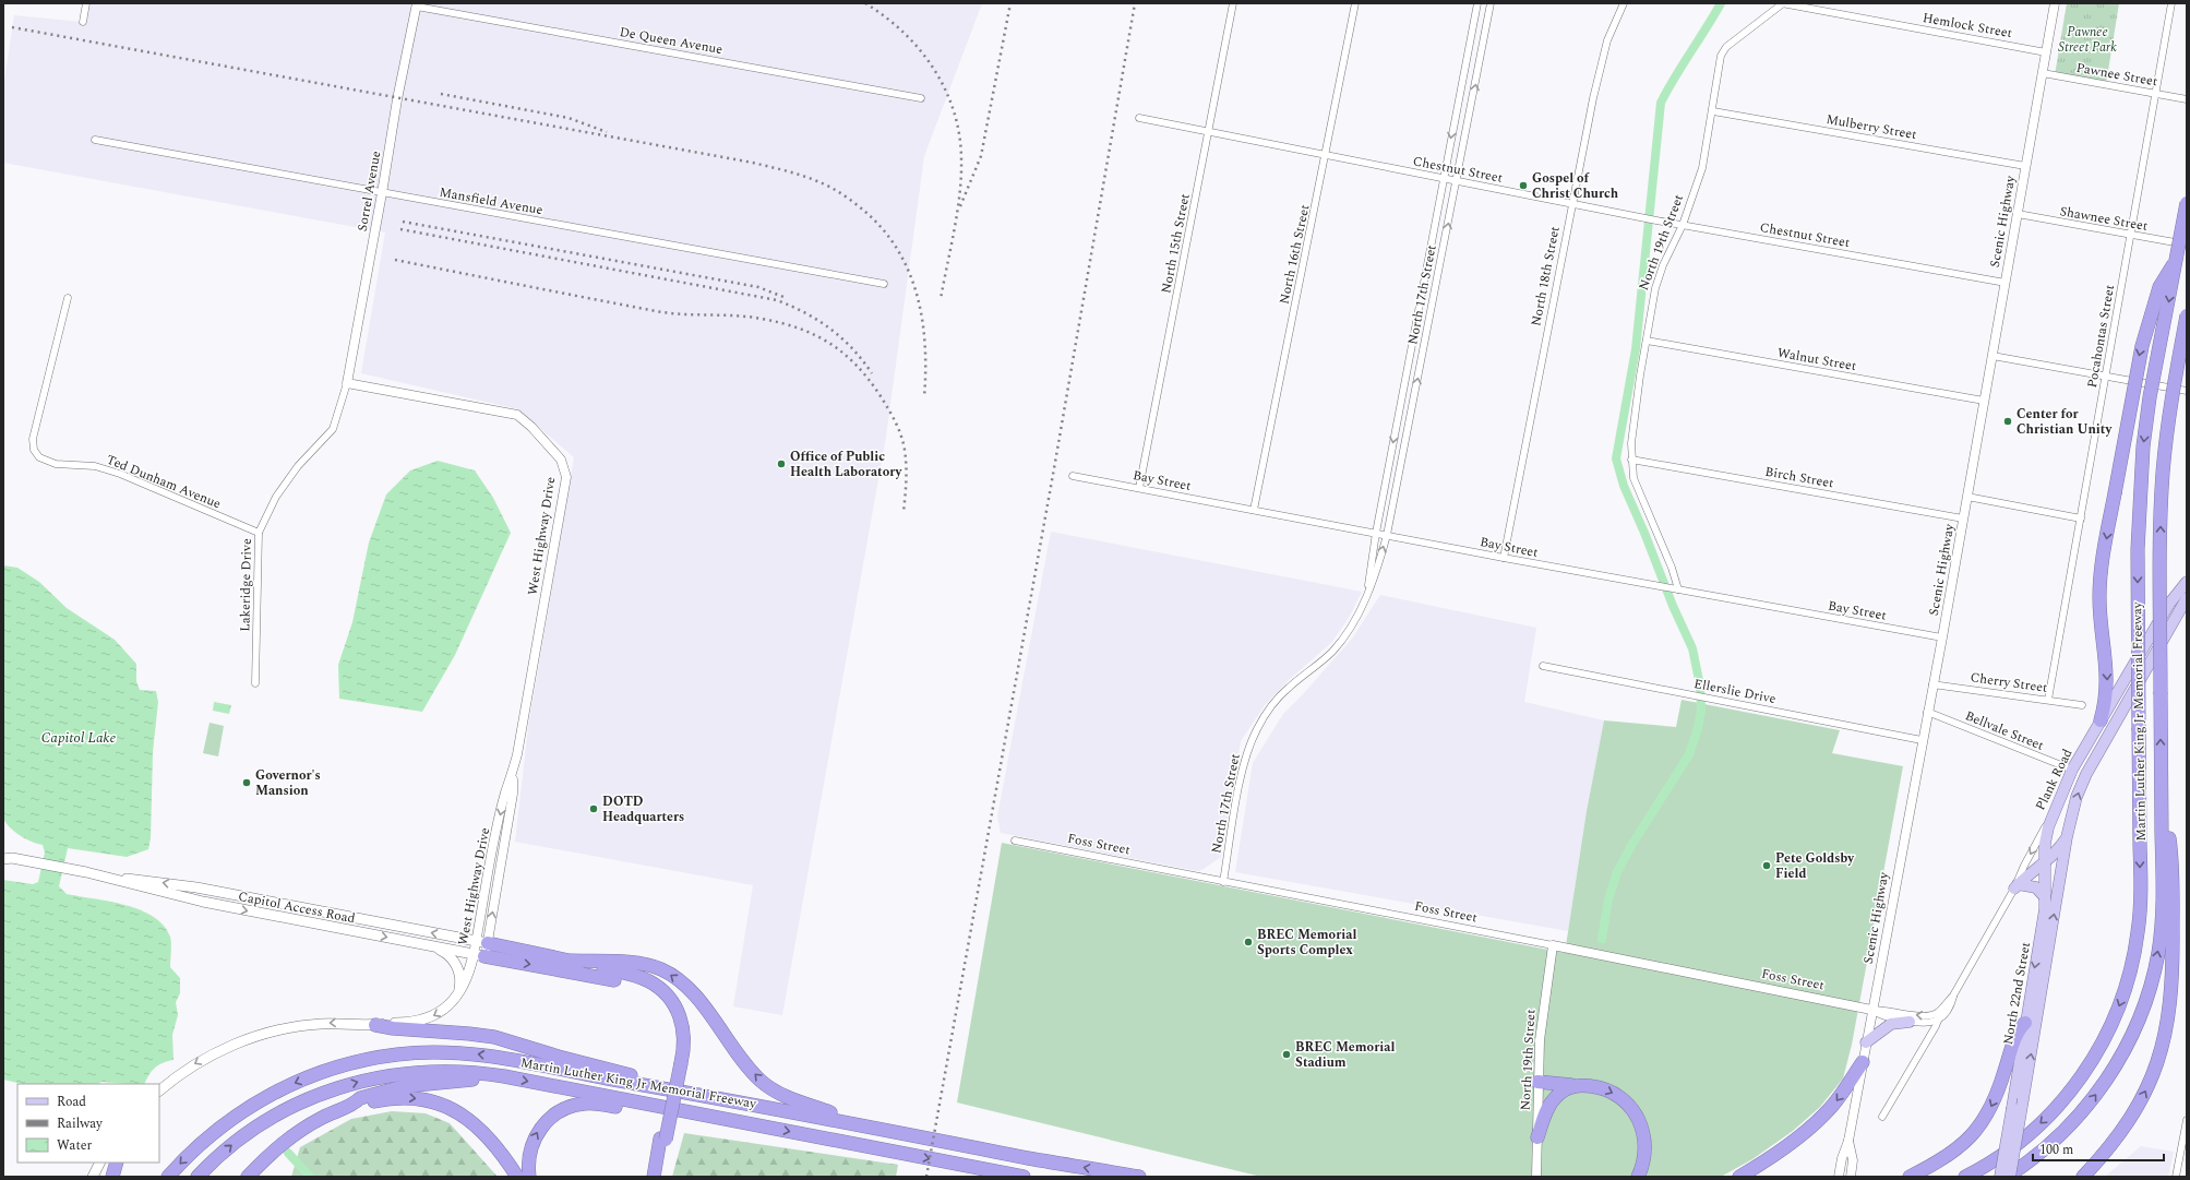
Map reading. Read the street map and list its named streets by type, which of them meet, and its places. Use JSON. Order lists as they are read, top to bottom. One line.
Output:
{"streets":{"highway":["Martin Luther King Jr Memorial Freeway"],"main road":["Plank Road","Capitol Access Road","North 22nd Street"],"street":["Hemlock Street","De Queen Avenue","Pawnee Street","Mulberry Street","Chestnut Street","Sorrel Avenue","Mansfield Avenue","Shawnee Street","Scenic Highway","North 19th Street","North 15th Street","North 16th Street","North 18th Street","North 17th Street","Pocahontas Street","Walnut Street","Birch Street","Bay Street","Ted Dunham Avenue","West Highway Drive","Lakeridge Drive","Cherry Street","Ellerslie Drive","Bellvale Street","Foss Street"]},"crossings":[["Hemlock Street","Scenic Highway"],["Hemlock Street","North 19th Street"],["De Queen Avenue","Sorrel Avenue"],["Pawnee Street","Scenic Highway"],["Pawnee Street","Pocahontas Street"],["Mulberry Street","Scenic Highway"],["Mulberry Street","North 19th Street"],["Chestnut Street","Scenic Highway"],["Chestnut Street","North 19th Street"],["Chestnut Street","North 15th Street"],["Chestnut Street","North 16th Street"],["Chestnut Street","North 18th Street"],["Chestnut Street","North 17th Street"],["Sorrel Avenue","Mansfield Avenue"],["Sorrel Avenue","West Highway Drive"],["Sorrel Avenue","Lakeridge Drive"],["Shawnee Street","Scenic Highway"],["Shawnee Street","Pocahontas Street"],["Scenic Highway","Walnut Street"],["Scenic Highway","Birch Street"],["Scenic Highway","Bay Street"],["Scenic Highway","Cherry Street"],["Scenic Highway","Ellerslie Drive"],["Scenic Highway","Bellvale Street"],["Scenic Highway","Plank Road"],["Scenic Highway","Foss Street"],["North 19th Street","Walnut Street"],["North 19th Street","Birch Street"],["North 19th Street","Bay Street"],["North 19th Street","Foss Street"],["North 15th Street","Bay Street"],["North 16th Street","Bay Street"],["North 18th Street","Bay Street"],["North 17th Street","Bay Street"],["North 17th Street","Foss Street"],["Pocahontas Street","Cherry Street"],["Ted Dunham Avenue","Lakeridge Drive"],["West Highway Drive","Lakeridge Drive"],["West Highway Drive","Capitol Access Road"],["Martin Luther King Jr Memorial Freeway","North 22nd Street"],["Bellvale Street","Plank Road"],["Plank Road","Foss Street"],["Plank Road","North 22nd Street"]],"water":["Capitol Lake"],"parks":["Pawnee Street Park"],"places":["Gospel of Christ Church","Center for Christian Unity","Office of Public Health Laboratory","Governor's Mansion","DOTD Headquarters","Pete Goldsby Field","BREC Memorial Sports Complex","BREC Memorial Stadium"],"legend":["Road","Railway","Water"],"scale_bar":"100 m"}
